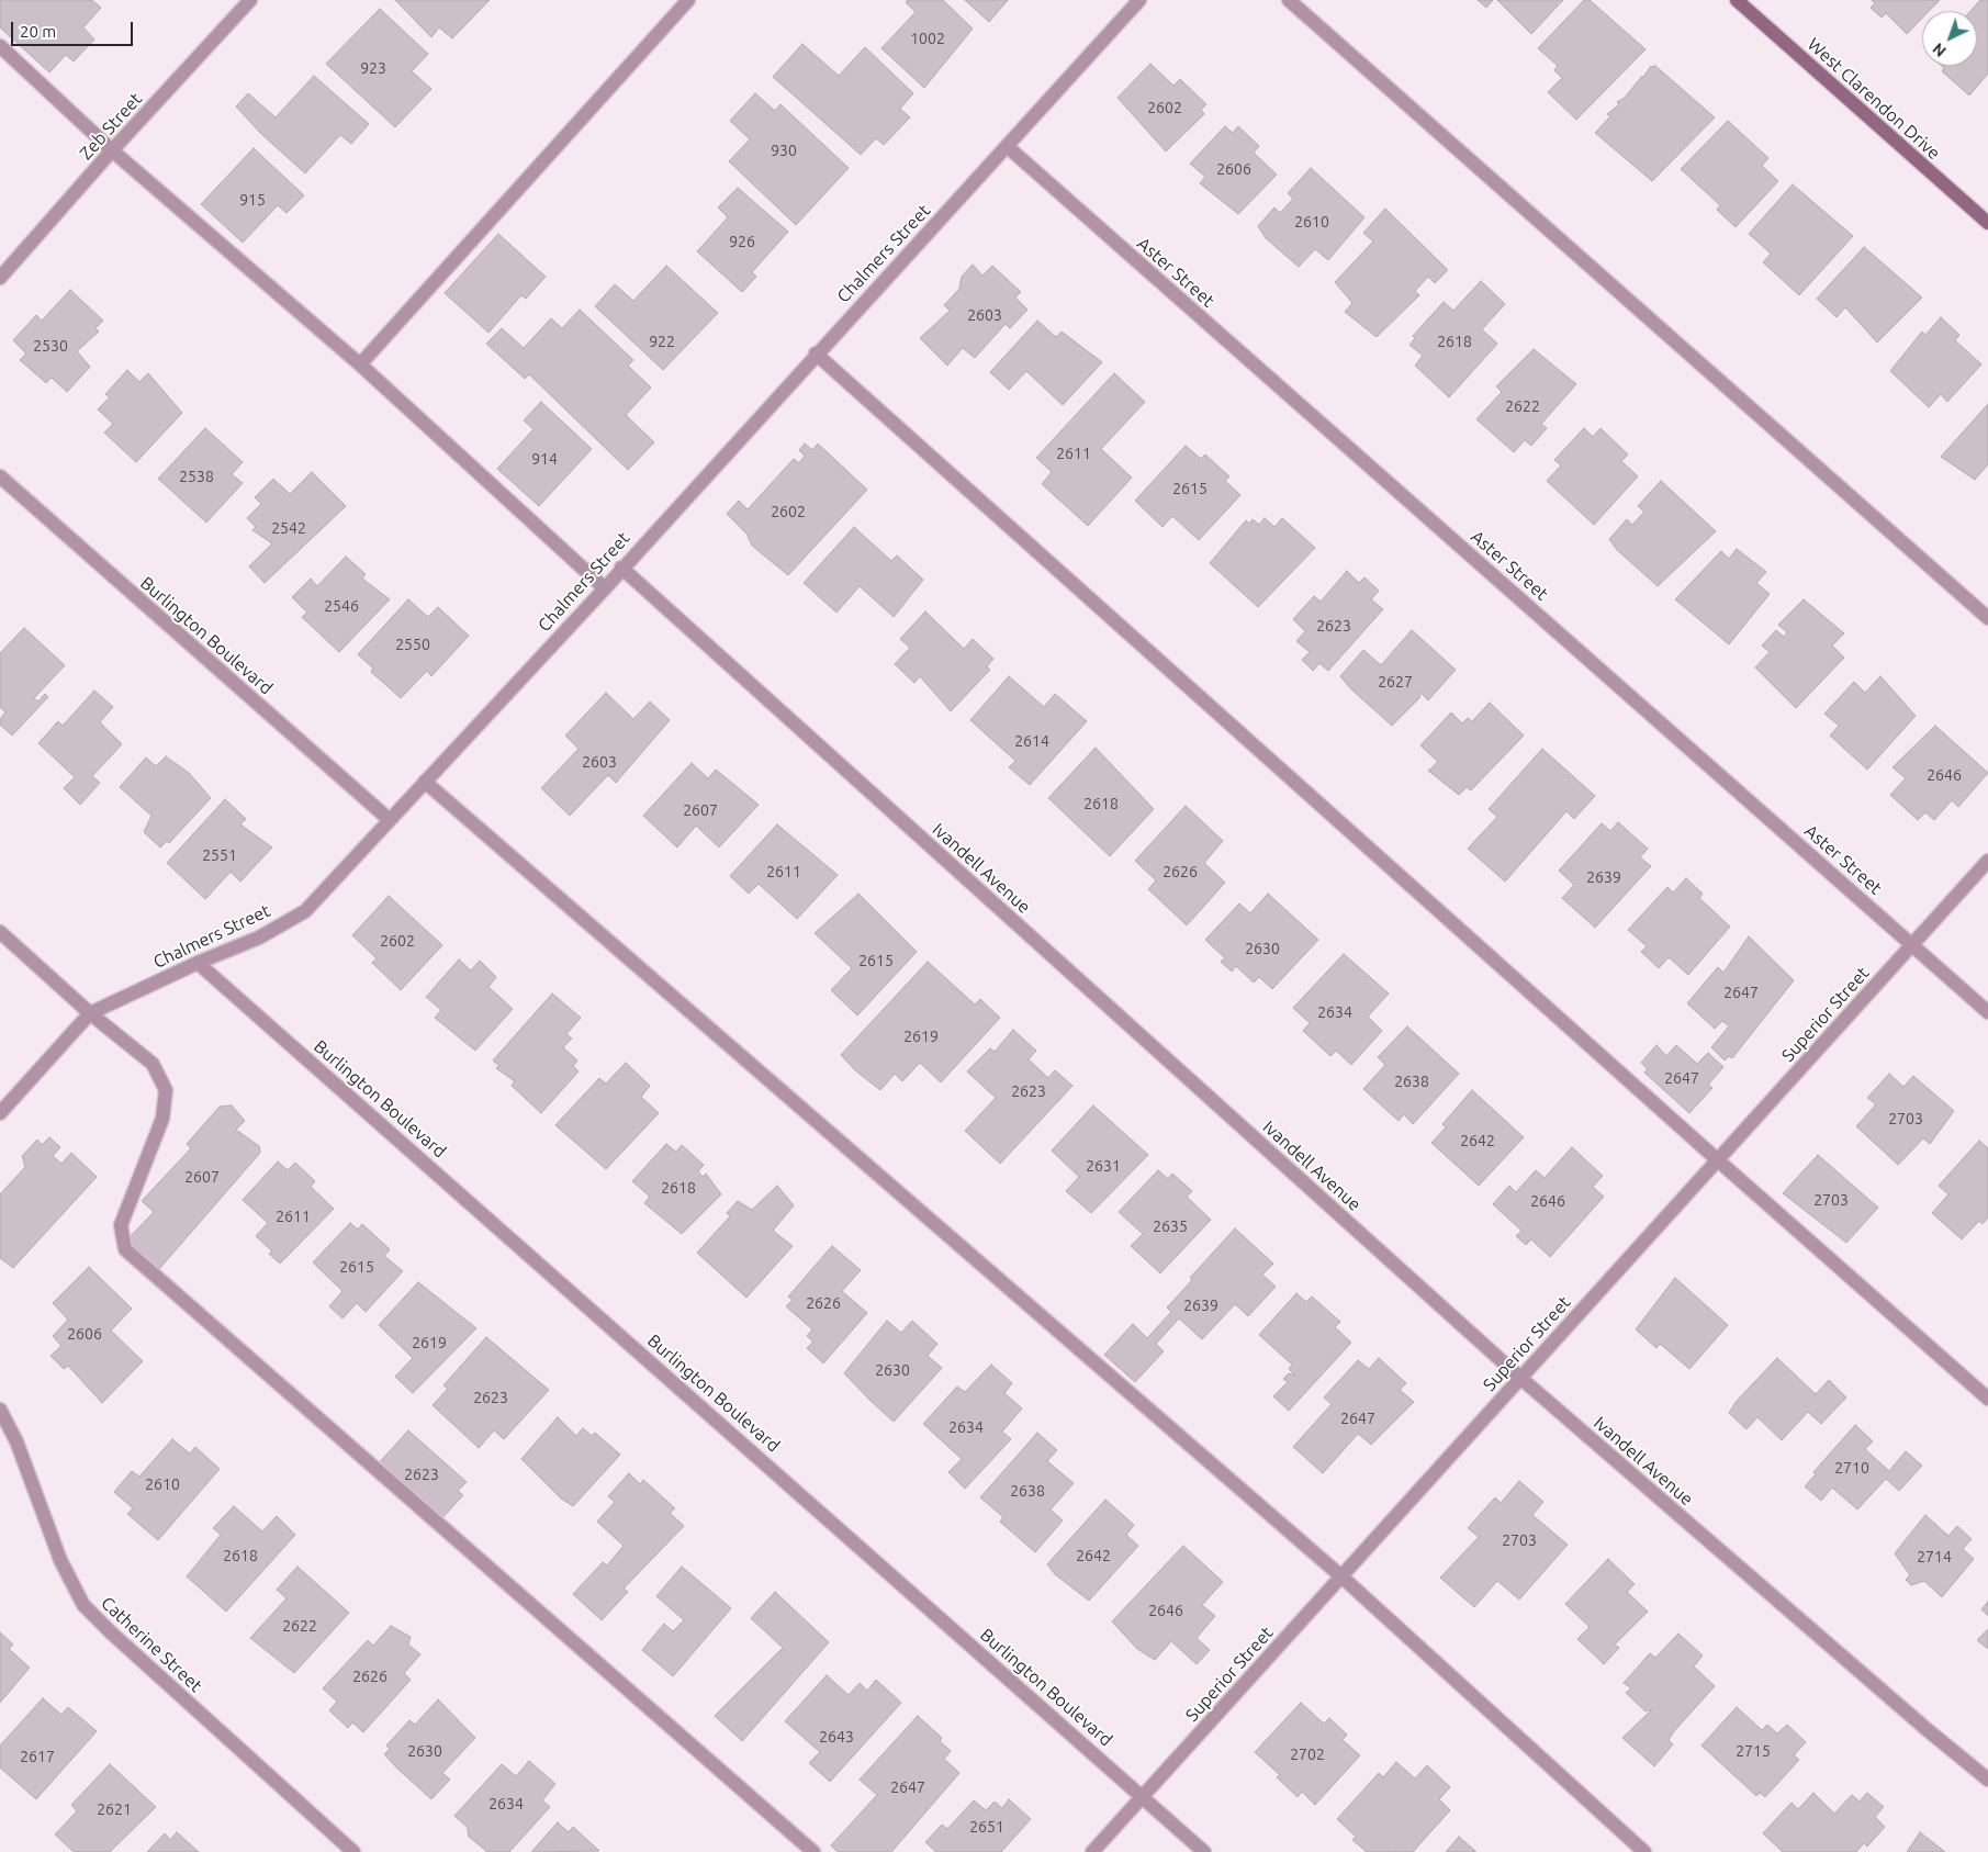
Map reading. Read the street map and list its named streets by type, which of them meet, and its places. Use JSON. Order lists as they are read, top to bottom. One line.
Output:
{"streets":{"main road":["West Clarendon Drive"],"street":["Zeb Street","Chalmers Street","Aster Street","Burlington Boulevard","Ivandell Avenue","Superior Street","Catherine Street"]},"crossings":[["Chalmers Street","Aster Street"],["Chalmers Street","Burlington Boulevard"],["Chalmers Street","Ivandell Avenue"],["Aster Street","Superior Street"],["Burlington Boulevard","Superior Street"],["Ivandell Avenue","Superior Street"]],"house_numbers":["1002","923","2602","930","2606","915","2610","926","2603","922","2618","2530","2622","2611","914","2538","2615","2602","2542","2546","2623","2550","2627","2614","2603","2646","2618","2607","2551","2611","2626","2639","2602","2630","2615","2647","2634","2619","2647","2638","2623","2703","2642","2631","2607","2618","2703","2646","2611","2635","2615","2626","2639","2606","2619","2630","2623","2647","2634","2710","2623","2610","2638","2703","2618","2642","2714","2646","2622","2626","2643","2630","2715","2702","2617","2647","2634","2621","2651"],"scale_bar":"20 m","north":"bottom left"}
